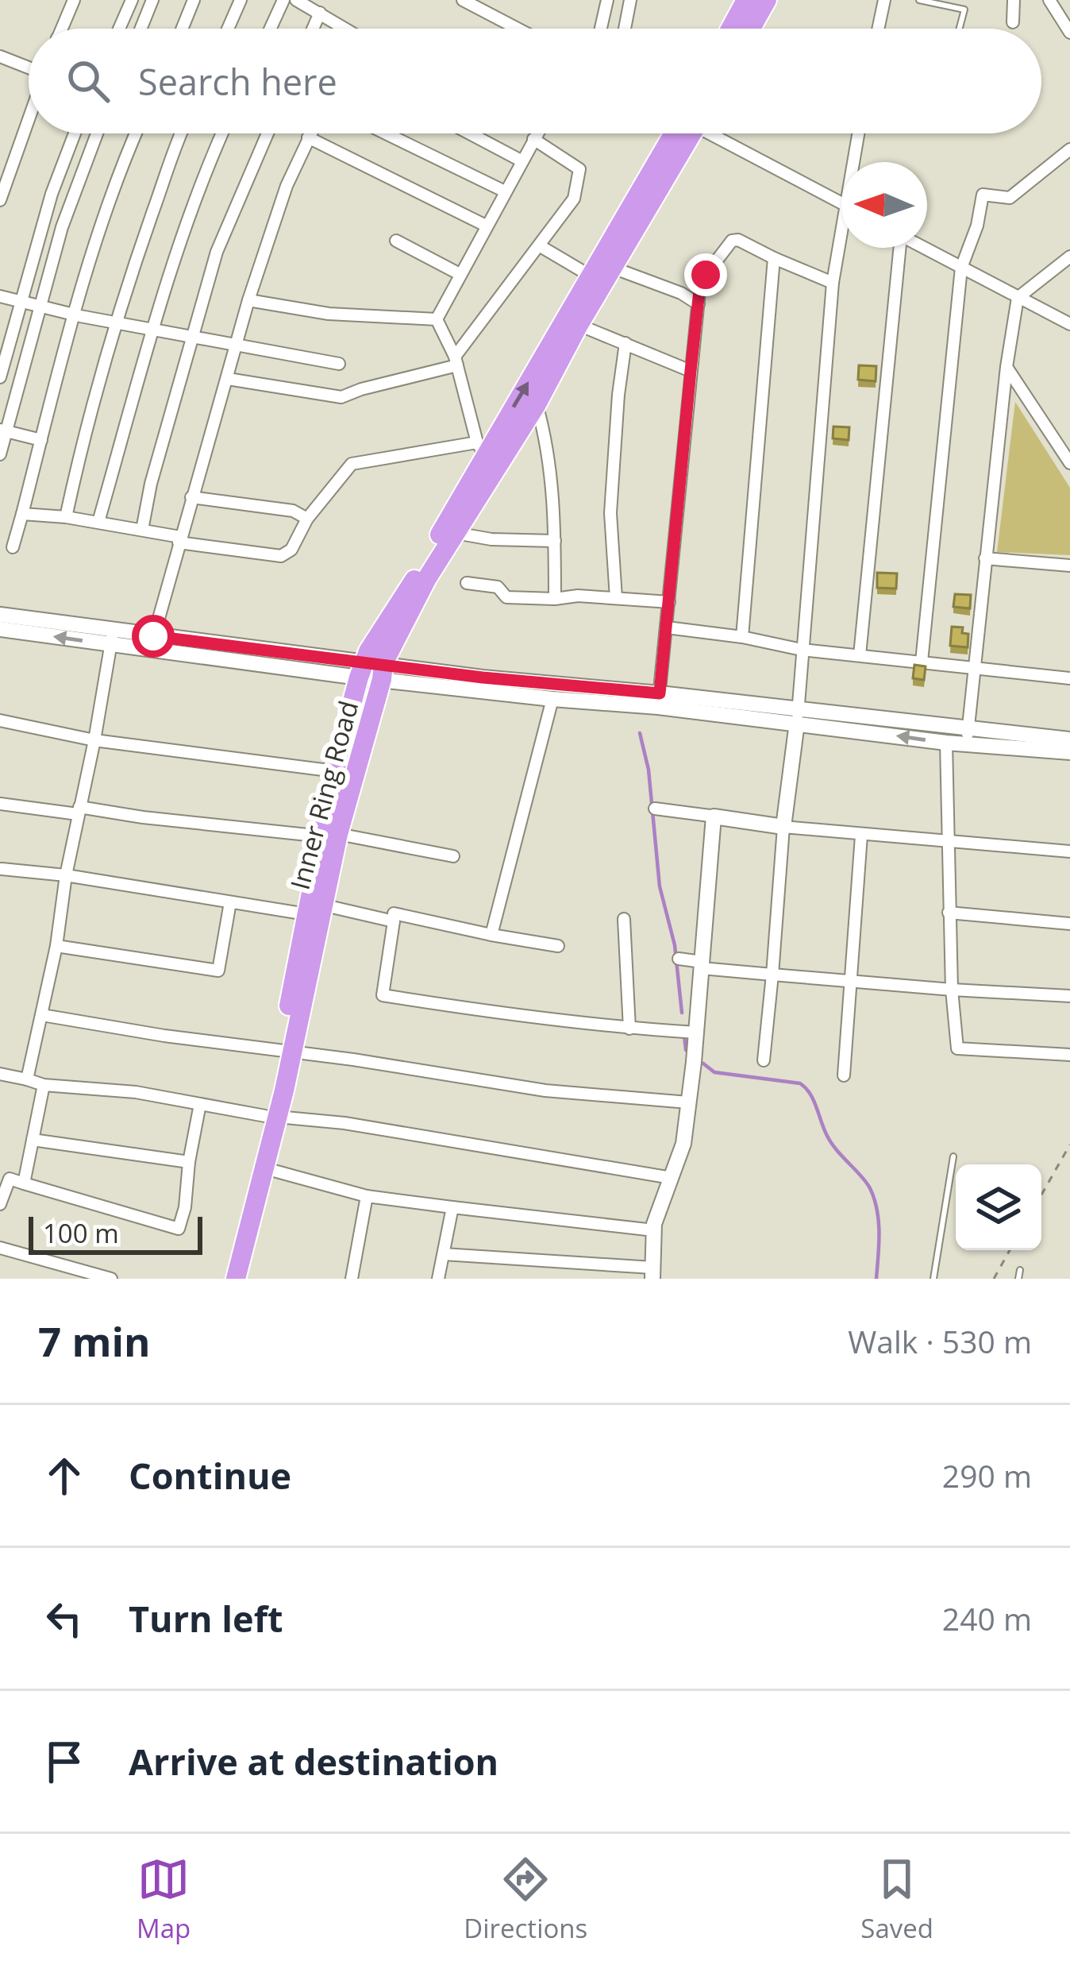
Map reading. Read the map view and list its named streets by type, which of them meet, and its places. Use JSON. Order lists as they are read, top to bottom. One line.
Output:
{"streets":{"highway":["Inner Ring Road"]},"scale_bar":"100 m","north":"left","page":{"search":"Search here","scale":"100 m","heading":["7 min","Walk · 530 m"],"list":[["Continue","290 m"],["Turn left","240 m"],"Arrive at destination"],"nav":["Map","Directions","Saved"]}}
